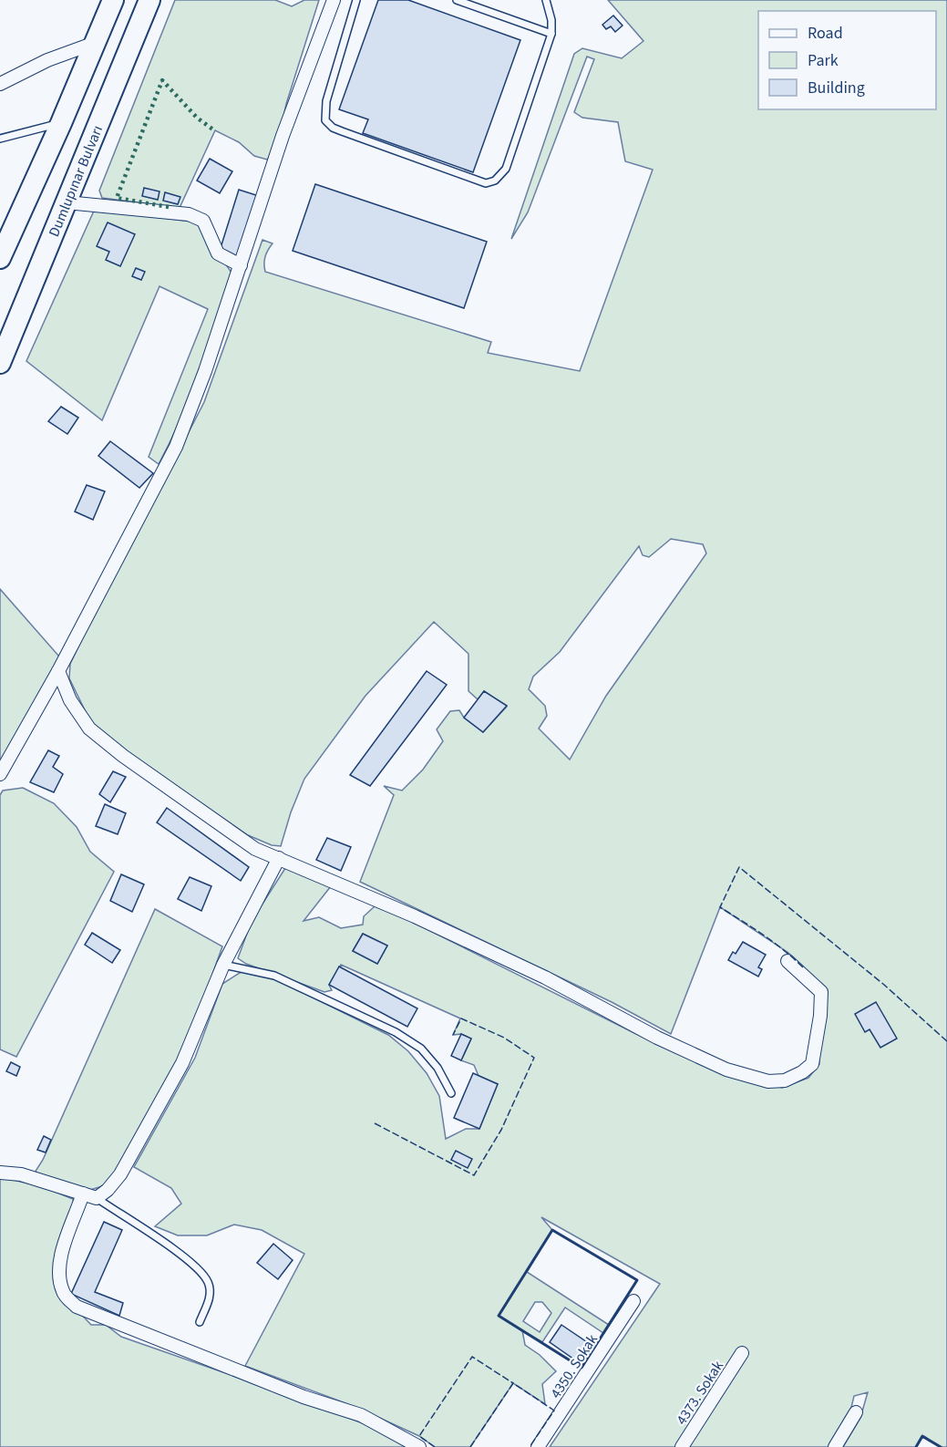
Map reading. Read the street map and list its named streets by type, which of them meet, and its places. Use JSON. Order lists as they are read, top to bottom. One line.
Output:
{"streets":{"highway":["Dumlupınar Bulvarı"],"street":["4350. Sokak","4373. Sokak"]},"legend":["Road","Park","Building"]}
